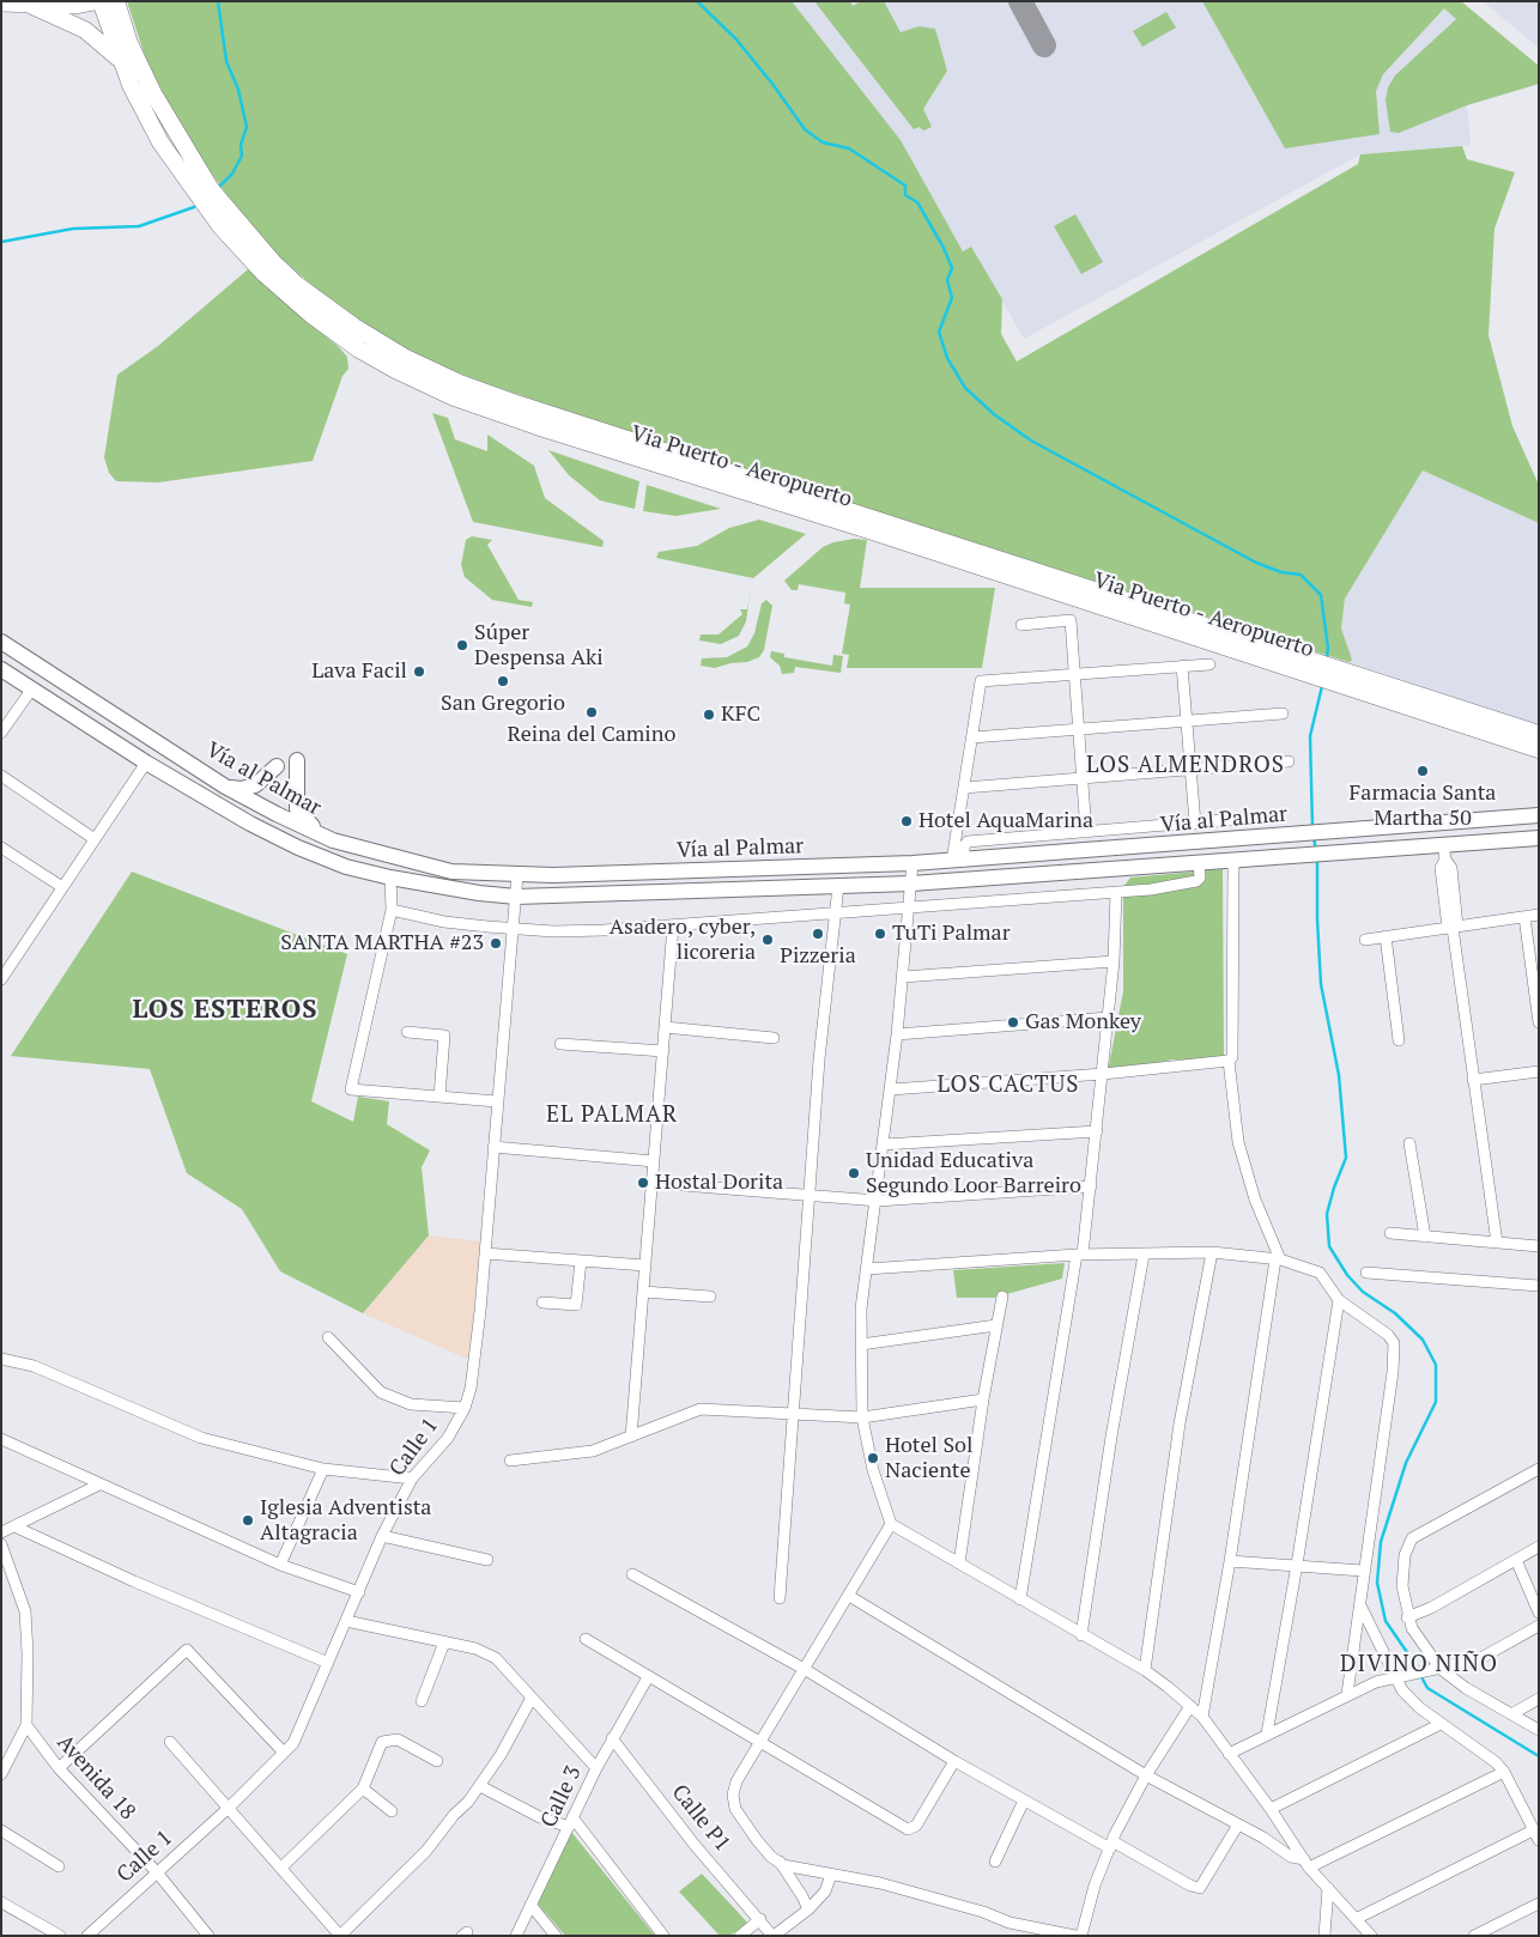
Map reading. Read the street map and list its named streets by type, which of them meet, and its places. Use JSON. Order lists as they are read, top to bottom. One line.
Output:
{"streets":{"main road":["Via Puerto - Aeropuerto","Vía al Palmar"],"street":["Calle 1","Avenida 18","Calle 3","Calle P1"]},"crossings":[["Vía al Palmar","Calle 1"],["Calle 1","Avenida 18"],["Calle 3","Calle P1"]],"districts":["LOS ALMENDROS","LOS ESTEROS","LOS CACTUS","EL PALMAR","DIVINO NIÑO"],"places":["Súper Despensa Aki","Lava Facil","San Gregorio","Reina del Camino","KFC","Farmacia Santa Martha 50","Hotel AquaMarina","Pizzeria","TuTi Palmar","Asadero, cyber, licoreria","SANTA MARTHA #23","Gas Monkey","Unidad Educativa Segundo Loor Barreiro","Hostal Dorita","Hotel Sol Naciente","Iglesia Adventista Altagracia"]}
